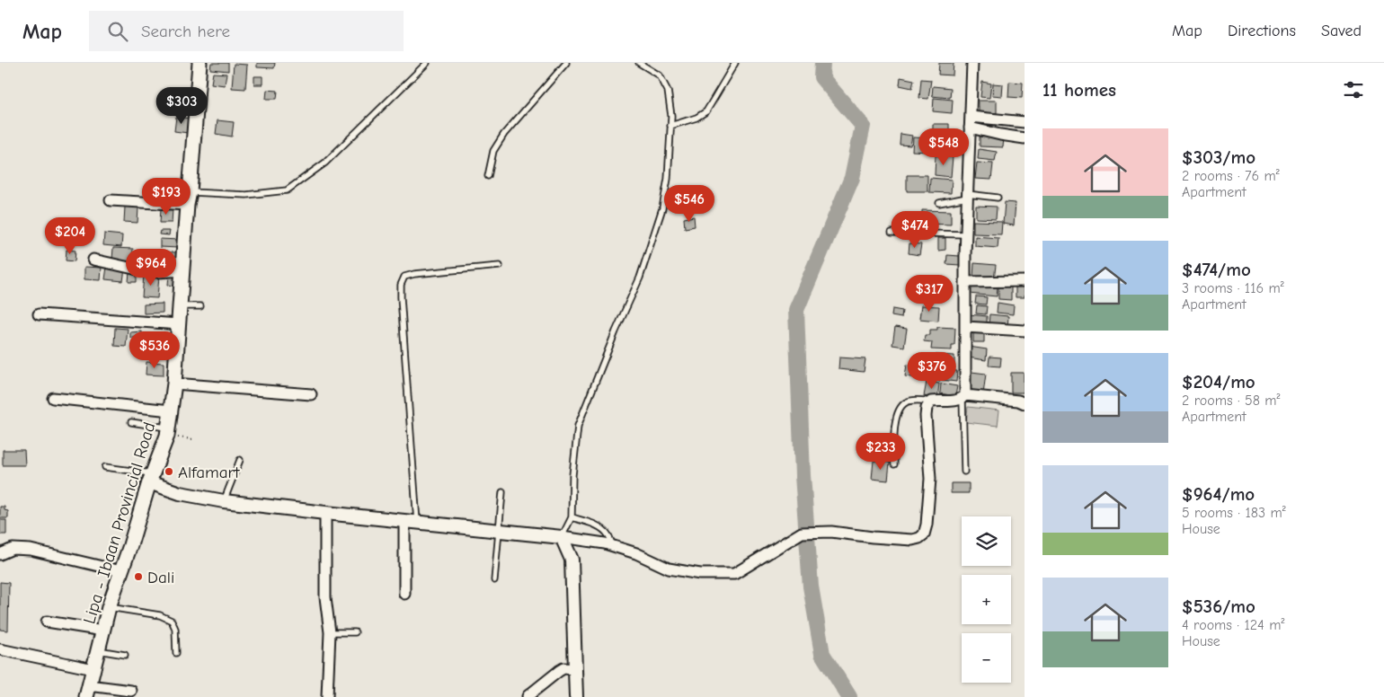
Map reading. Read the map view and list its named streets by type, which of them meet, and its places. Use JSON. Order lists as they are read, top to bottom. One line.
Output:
{"streets":{"main road":["Lipa - Ibaan Provincial Road"]},"places":["Alfamart","Dali"],"page":{"header":"Map","search":"Search here","nav":["Map","Directions","Saved"],"heading":"11 homes","price":["$303","$548","$193","$546","$474","$204","$964","$317","$536","$376","$233"],"list":[{"name":"$303/mo","note":"2 rooms · 76 m² · Apartment"},{"name":"$474/mo","note":"3 rooms · 116 m² · Apartment"},{"name":"$204/mo","note":"2 rooms · 58 m² · Apartment"},{"name":"$964/mo","note":"5 rooms · 183 m² · House"},{"name":"$536/mo","note":"4 rooms · 124 m² · House"}],"map_buttons":["+","−"]}}
